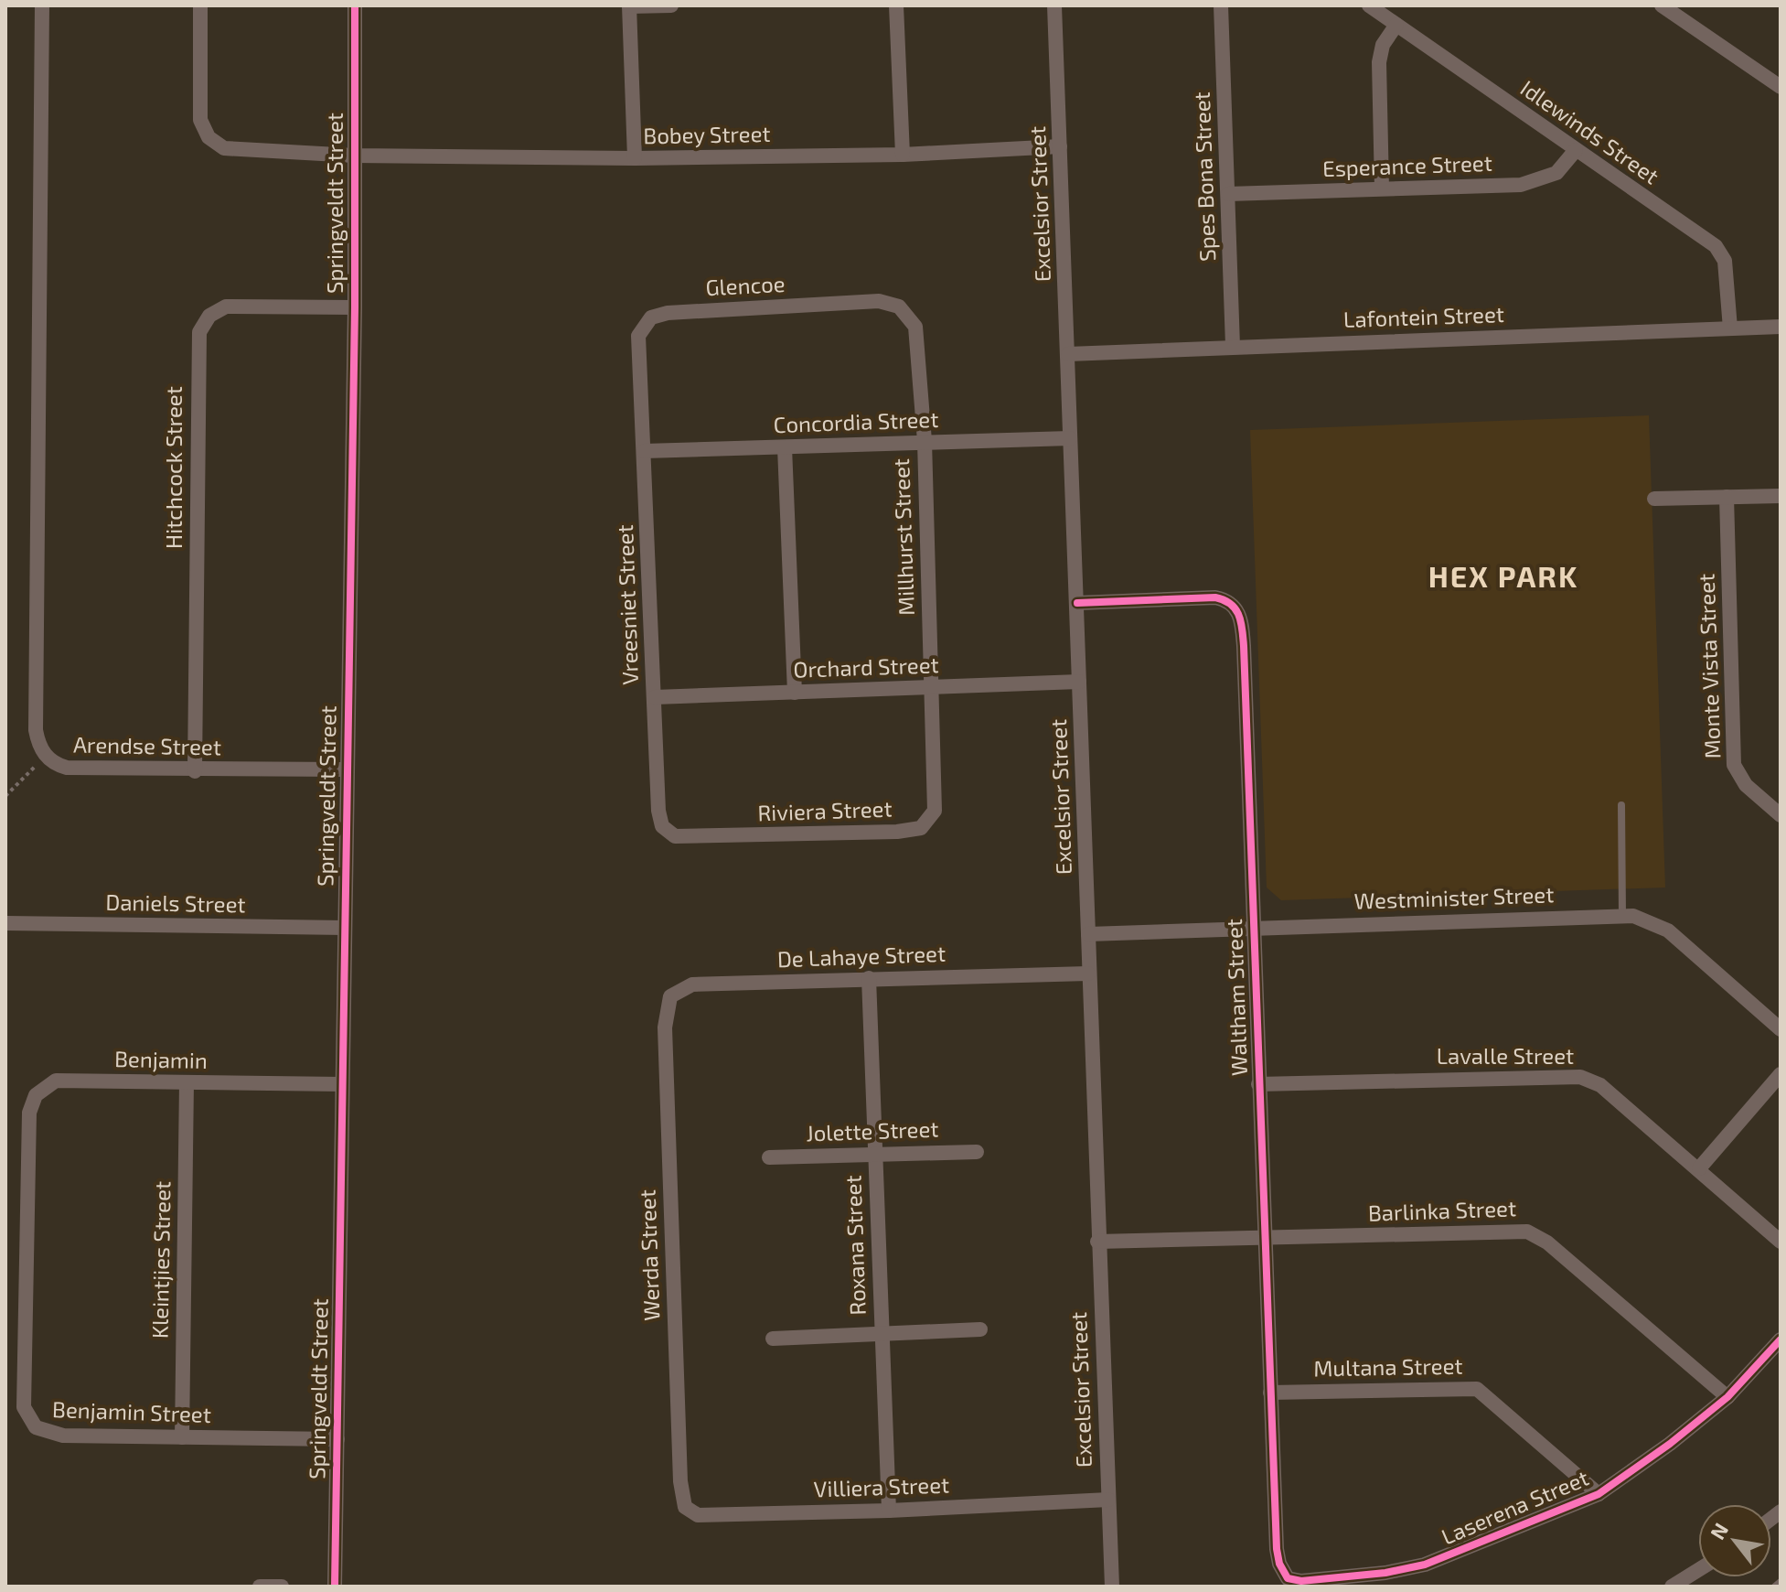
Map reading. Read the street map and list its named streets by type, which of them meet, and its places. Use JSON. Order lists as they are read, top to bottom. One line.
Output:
{"streets":{"street":["Idlewinds Street","Bobey Street","Esperance Street","Spes Bona Street","Springveldt Street","Excelsior Street","Glencoe","Lafontein Street","Concordia Street","Hitchcock Street","Millhurst Street","Vreesniet Street","Monte Vista Street","Orchard Street","Arendse Street","Riviera Street","Westminister Street","Daniels Street","De Lahaye Street","Waltham Street","Lavalle Street","Benjamin","Jolette Street","Barlinka Street","Roxana Street","Werda Street","Kleintjies Street","Multana Street","Benjamin Street","Villiera Street","Laserena Street"]},"crossings":[["Idlewinds Street","Esperance Street"],["Idlewinds Street","Lafontein Street"],["Bobey Street","Springveldt Street"],["Bobey Street","Excelsior Street"],["Esperance Street","Spes Bona Street"],["Spes Bona Street","Lafontein Street"],["Springveldt Street","Hitchcock Street"],["Springveldt Street","Arendse Street"],["Springveldt Street","Daniels Street"],["Springveldt Street","Benjamin"],["Springveldt Street","Benjamin Street"],["Excelsior Street","Lafontein Street"],["Excelsior Street","Concordia Street"],["Excelsior Street","Orchard Street"],["Excelsior Street","Westminister Street"],["Excelsior Street","De Lahaye Street"],["Excelsior Street","Waltham Street"],["Excelsior Street","Barlinka Street"],["Excelsior Street","Villiera Street"],["Glencoe","Millhurst Street"],["Glencoe","Vreesniet Street"],["Concordia Street","Millhurst Street"],["Concordia Street","Vreesniet Street"],["Hitchcock Street","Arendse Street"],["Millhurst Street","Orchard Street"],["Millhurst Street","Riviera Street"],["Vreesniet Street","Orchard Street"],["Vreesniet Street","Riviera Street"],["Westminister Street","Waltham Street"],["De Lahaye Street","Roxana Street"],["De Lahaye Street","Werda Street"],["Waltham Street","Lavalle Street"],["Waltham Street","Barlinka Street"],["Waltham Street","Multana Street"],["Waltham Street","Laserena Street"],["Benjamin","Kleintjies Street"],["Benjamin","Benjamin Street"],["Jolette Street","Roxana Street"],["Barlinka Street","Laserena Street"],["Roxana Street","Villiera Street"],["Werda Street","Villiera Street"],["Kleintjies Street","Benjamin Street"],["Multana Street","Laserena Street"]],"districts":["HEX PARK"],"north":"top left"}
